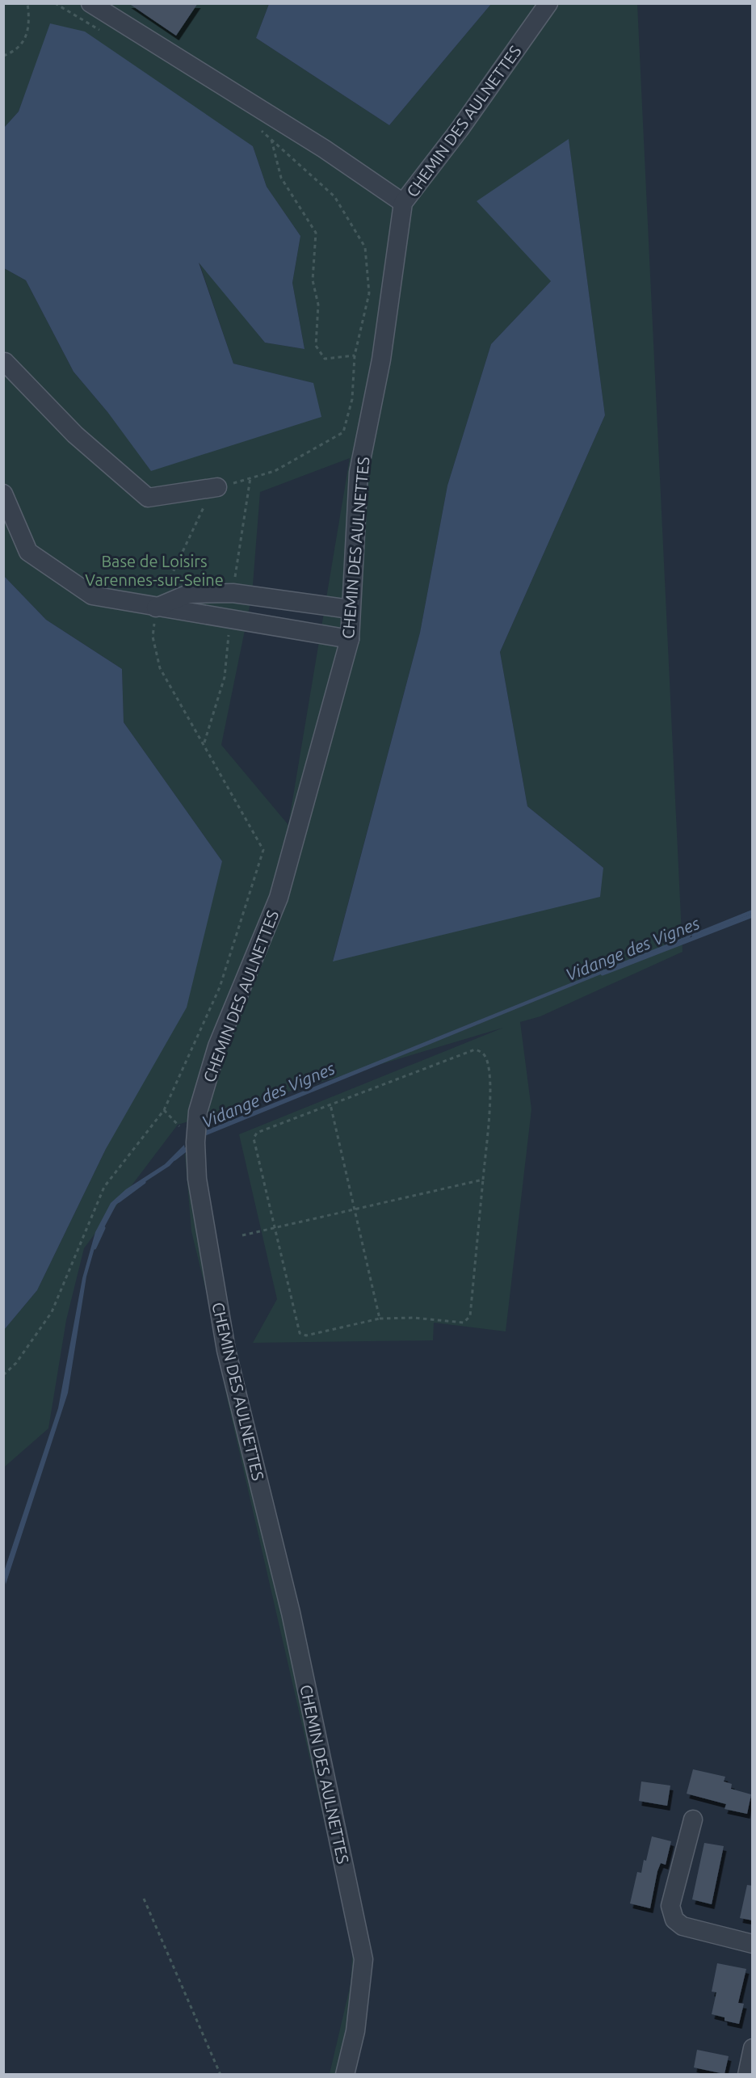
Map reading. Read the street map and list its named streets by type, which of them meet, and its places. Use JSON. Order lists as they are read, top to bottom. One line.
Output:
{"streets":{"street":["CHEMIN DES AULNETTES"]},"water":["Vidange des Vignes"],"parks":["Base de Loisirs Varennes-sur-Seine"]}
